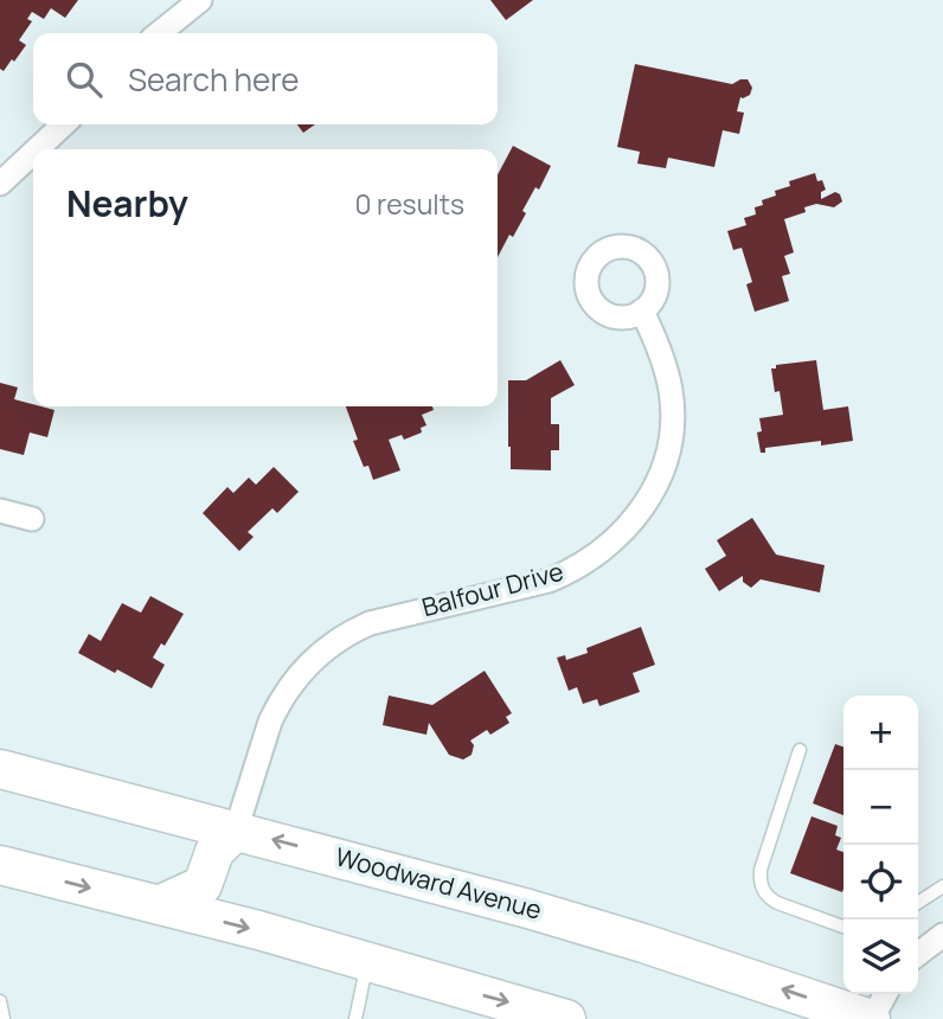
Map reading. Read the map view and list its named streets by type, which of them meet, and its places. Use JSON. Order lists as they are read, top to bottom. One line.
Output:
{"streets":{"main road":["Woodward Avenue"],"street":["Balfour Drive"]},"crossings":[["Balfour Drive","Woodward Avenue"]],"page":{"search":"Search here","heading":["Nearby","0 results"],"map_buttons":["+","−"]}}
